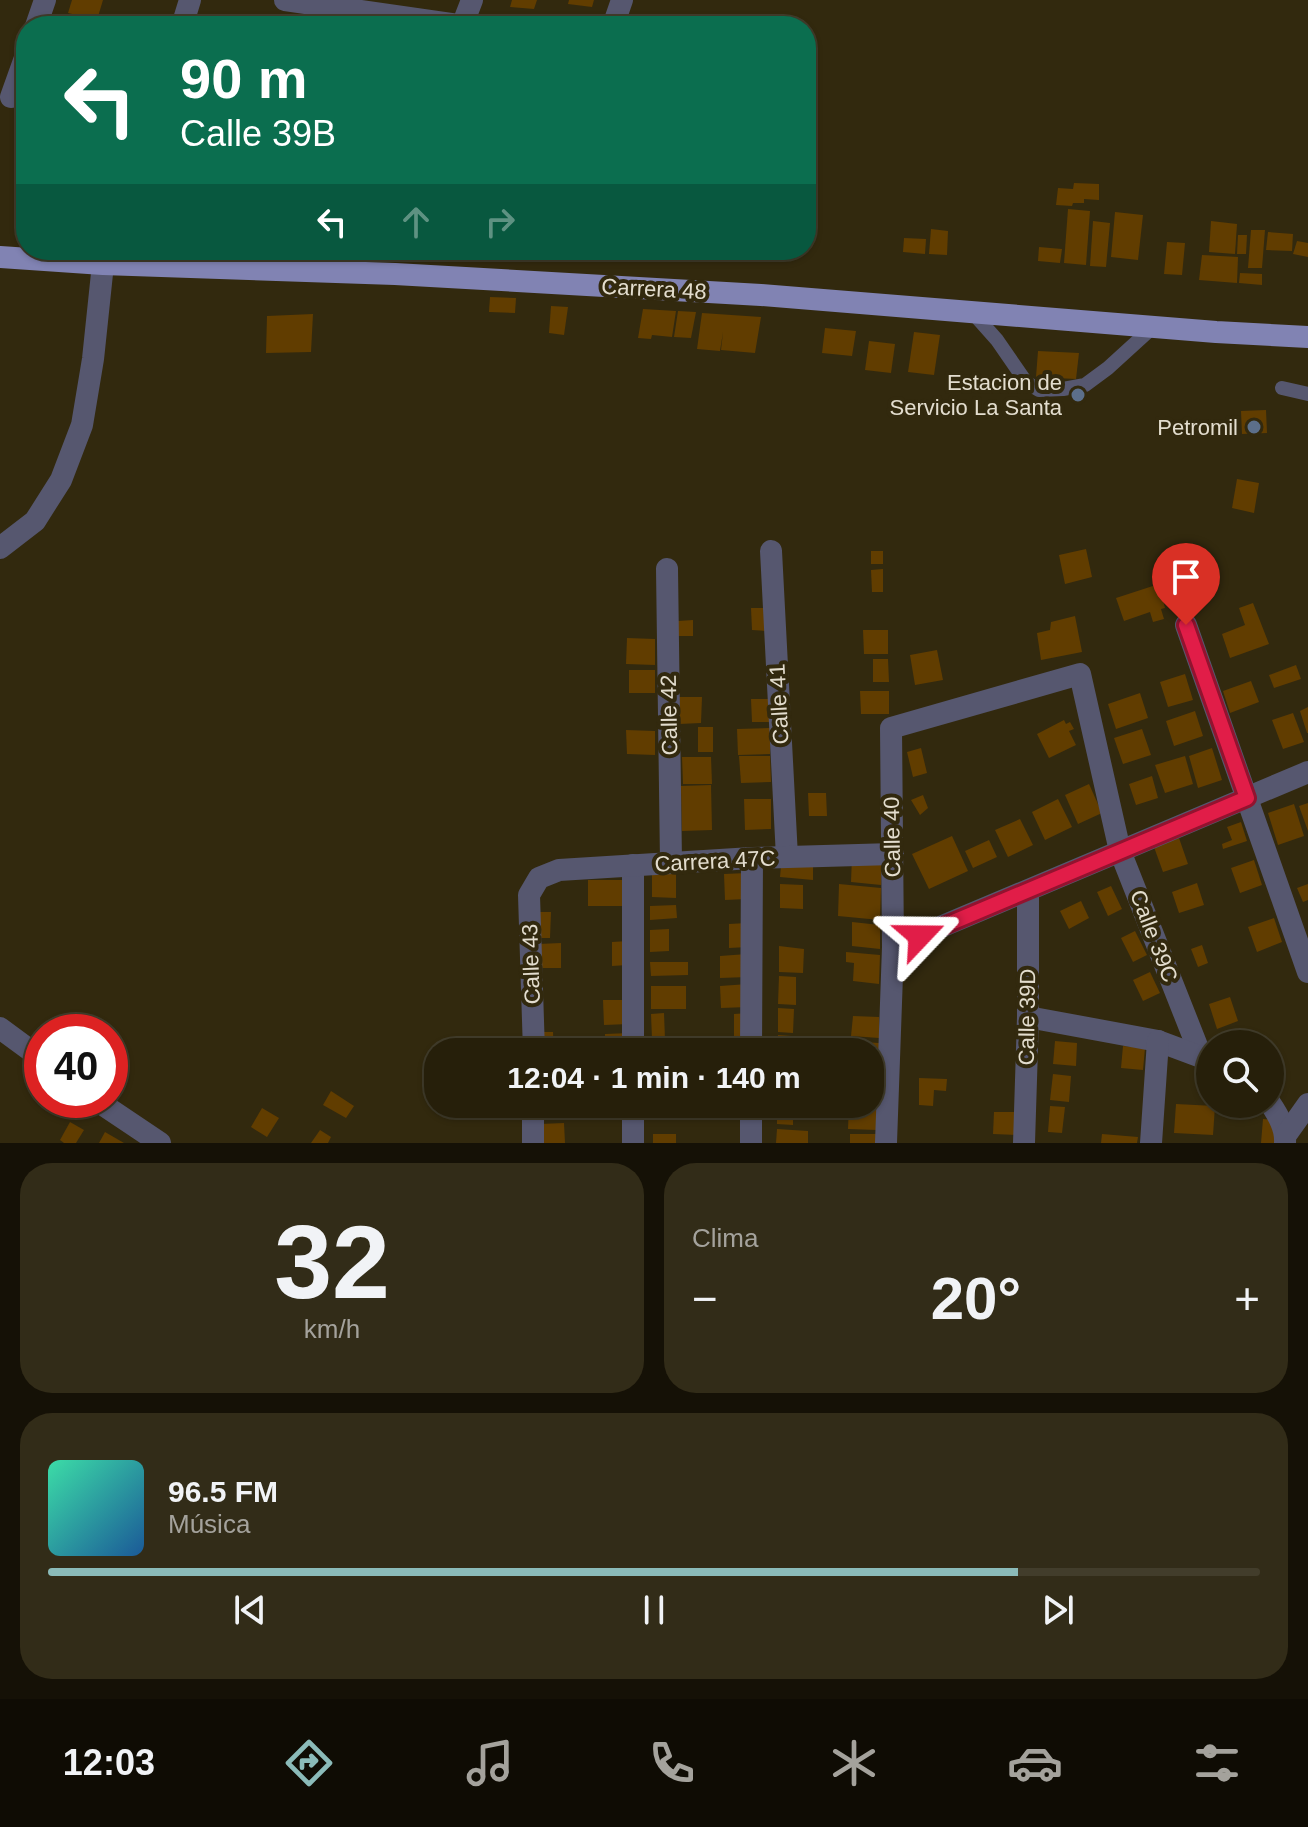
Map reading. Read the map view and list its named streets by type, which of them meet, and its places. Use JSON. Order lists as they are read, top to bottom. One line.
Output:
{"streets":{"main road":["Carrera 48"],"street":["Calle 41","Calle 42","Calle 40","Carrera 47C","Calle 39C","Calle 43","Calle 39D"]},"crossings":[["Calle 41","Carrera 47C"],["Calle 42","Carrera 47C"],["Calle 40","Carrera 47C"],["Calle 40","Calle 39C"],["Carrera 47C","Calle 43"]],"places":["Estacion de Servicio La Santa","Petromil"],"page":{"turn":["90 m","Calle 39B"],"limit":"40","trip":"12:04 · 1 min · 140 m","tile":[["32","km/h"],"Clima"],"heat":["−","20°","+"],"song":["96.5 FM","Música"],"tabs":"12:03"}}
